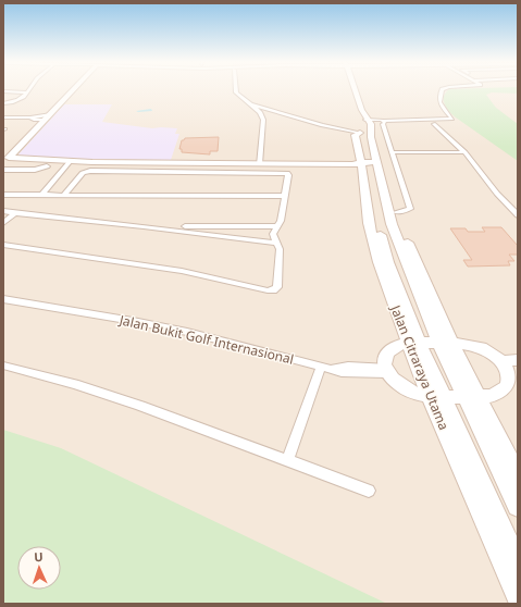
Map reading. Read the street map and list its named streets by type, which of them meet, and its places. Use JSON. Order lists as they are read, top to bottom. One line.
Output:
{"streets":{"street":["Jalan Bukit Golf Internasional","Jalan Citraraya Utama"]},"north":"top"}
